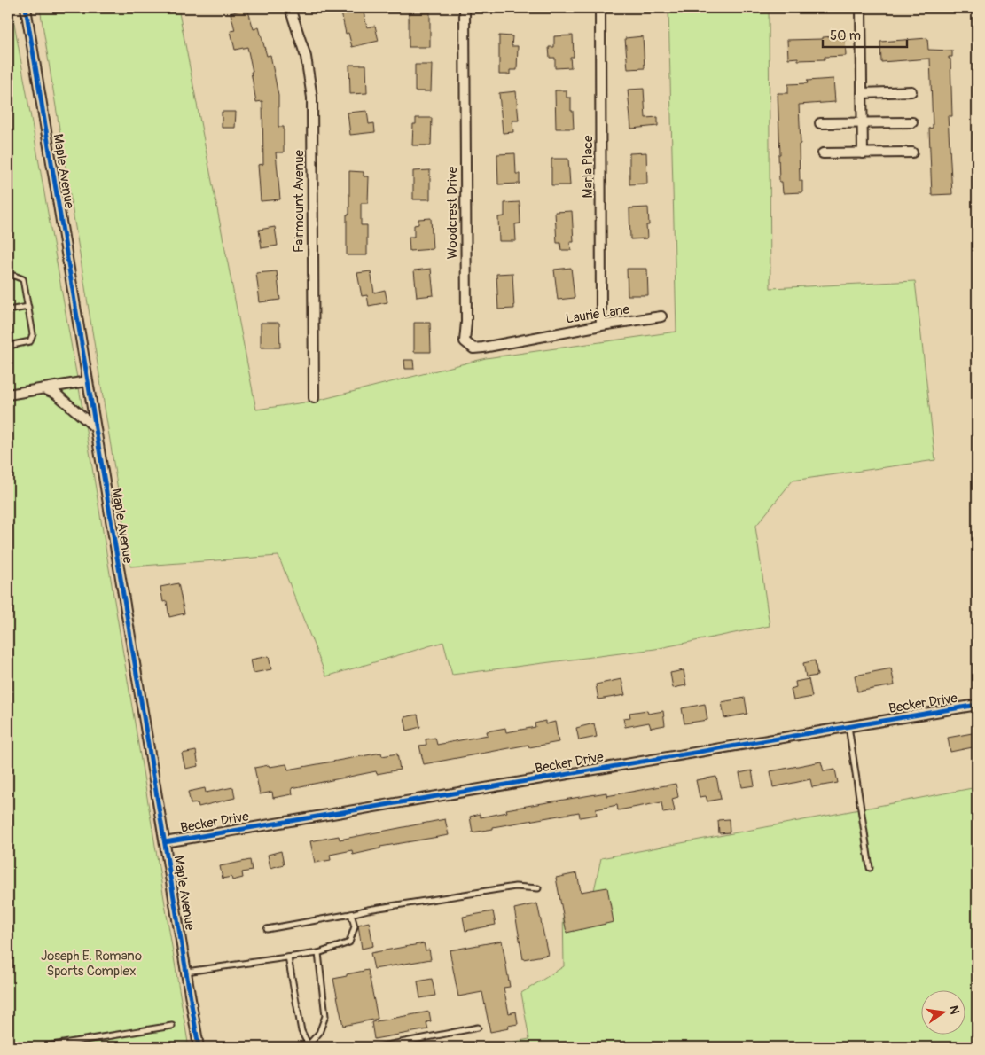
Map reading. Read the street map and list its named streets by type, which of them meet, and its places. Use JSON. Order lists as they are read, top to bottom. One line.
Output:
{"streets":{"street":["Marla Place","Maple Avenue","Fairmount Avenue","Woodcrest Drive","Laurie Lane","Becker Drive"]},"crossings":[["Marla Place","Laurie Lane"],["Maple Avenue","Becker Drive"],["Woodcrest Drive","Laurie Lane"]],"parks":["Joseph E. Romano Sports Complex"],"scale_bar":"50 m","north":"right"}
